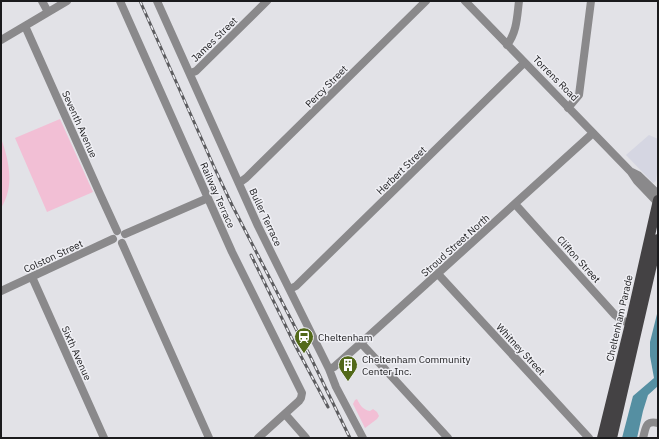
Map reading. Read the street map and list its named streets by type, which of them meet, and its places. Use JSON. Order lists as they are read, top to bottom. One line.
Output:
{"streets":{"main road":["Cheltenham Parade"],"street":["James Street","Torrens Road","Percy Street","Seventh Avenue","Herbert Street","Railway Terrace","Buller Terrace","Stroud Street North","Colston Street","Clifton Street","Whitney Street","Sixth Avenue"]},"crossings":[["James Street","Buller Terrace"],["Torrens Road","Herbert Street"],["Torrens Road","Stroud Street North"],["Torrens Road","Cheltenham Parade"],["Percy Street","Buller Terrace"],["Seventh Avenue","Colston Street"],["Herbert Street","Buller Terrace"],["Buller Terrace","Stroud Street North"],["Stroud Street North","Clifton Street"],["Stroud Street North","Whitney Street"],["Colston Street","Sixth Avenue"],["Clifton Street","Cheltenham Parade"]],"places":{"station":["Cheltenham"],"building":["Cheltenham Community Center Inc."]}}
